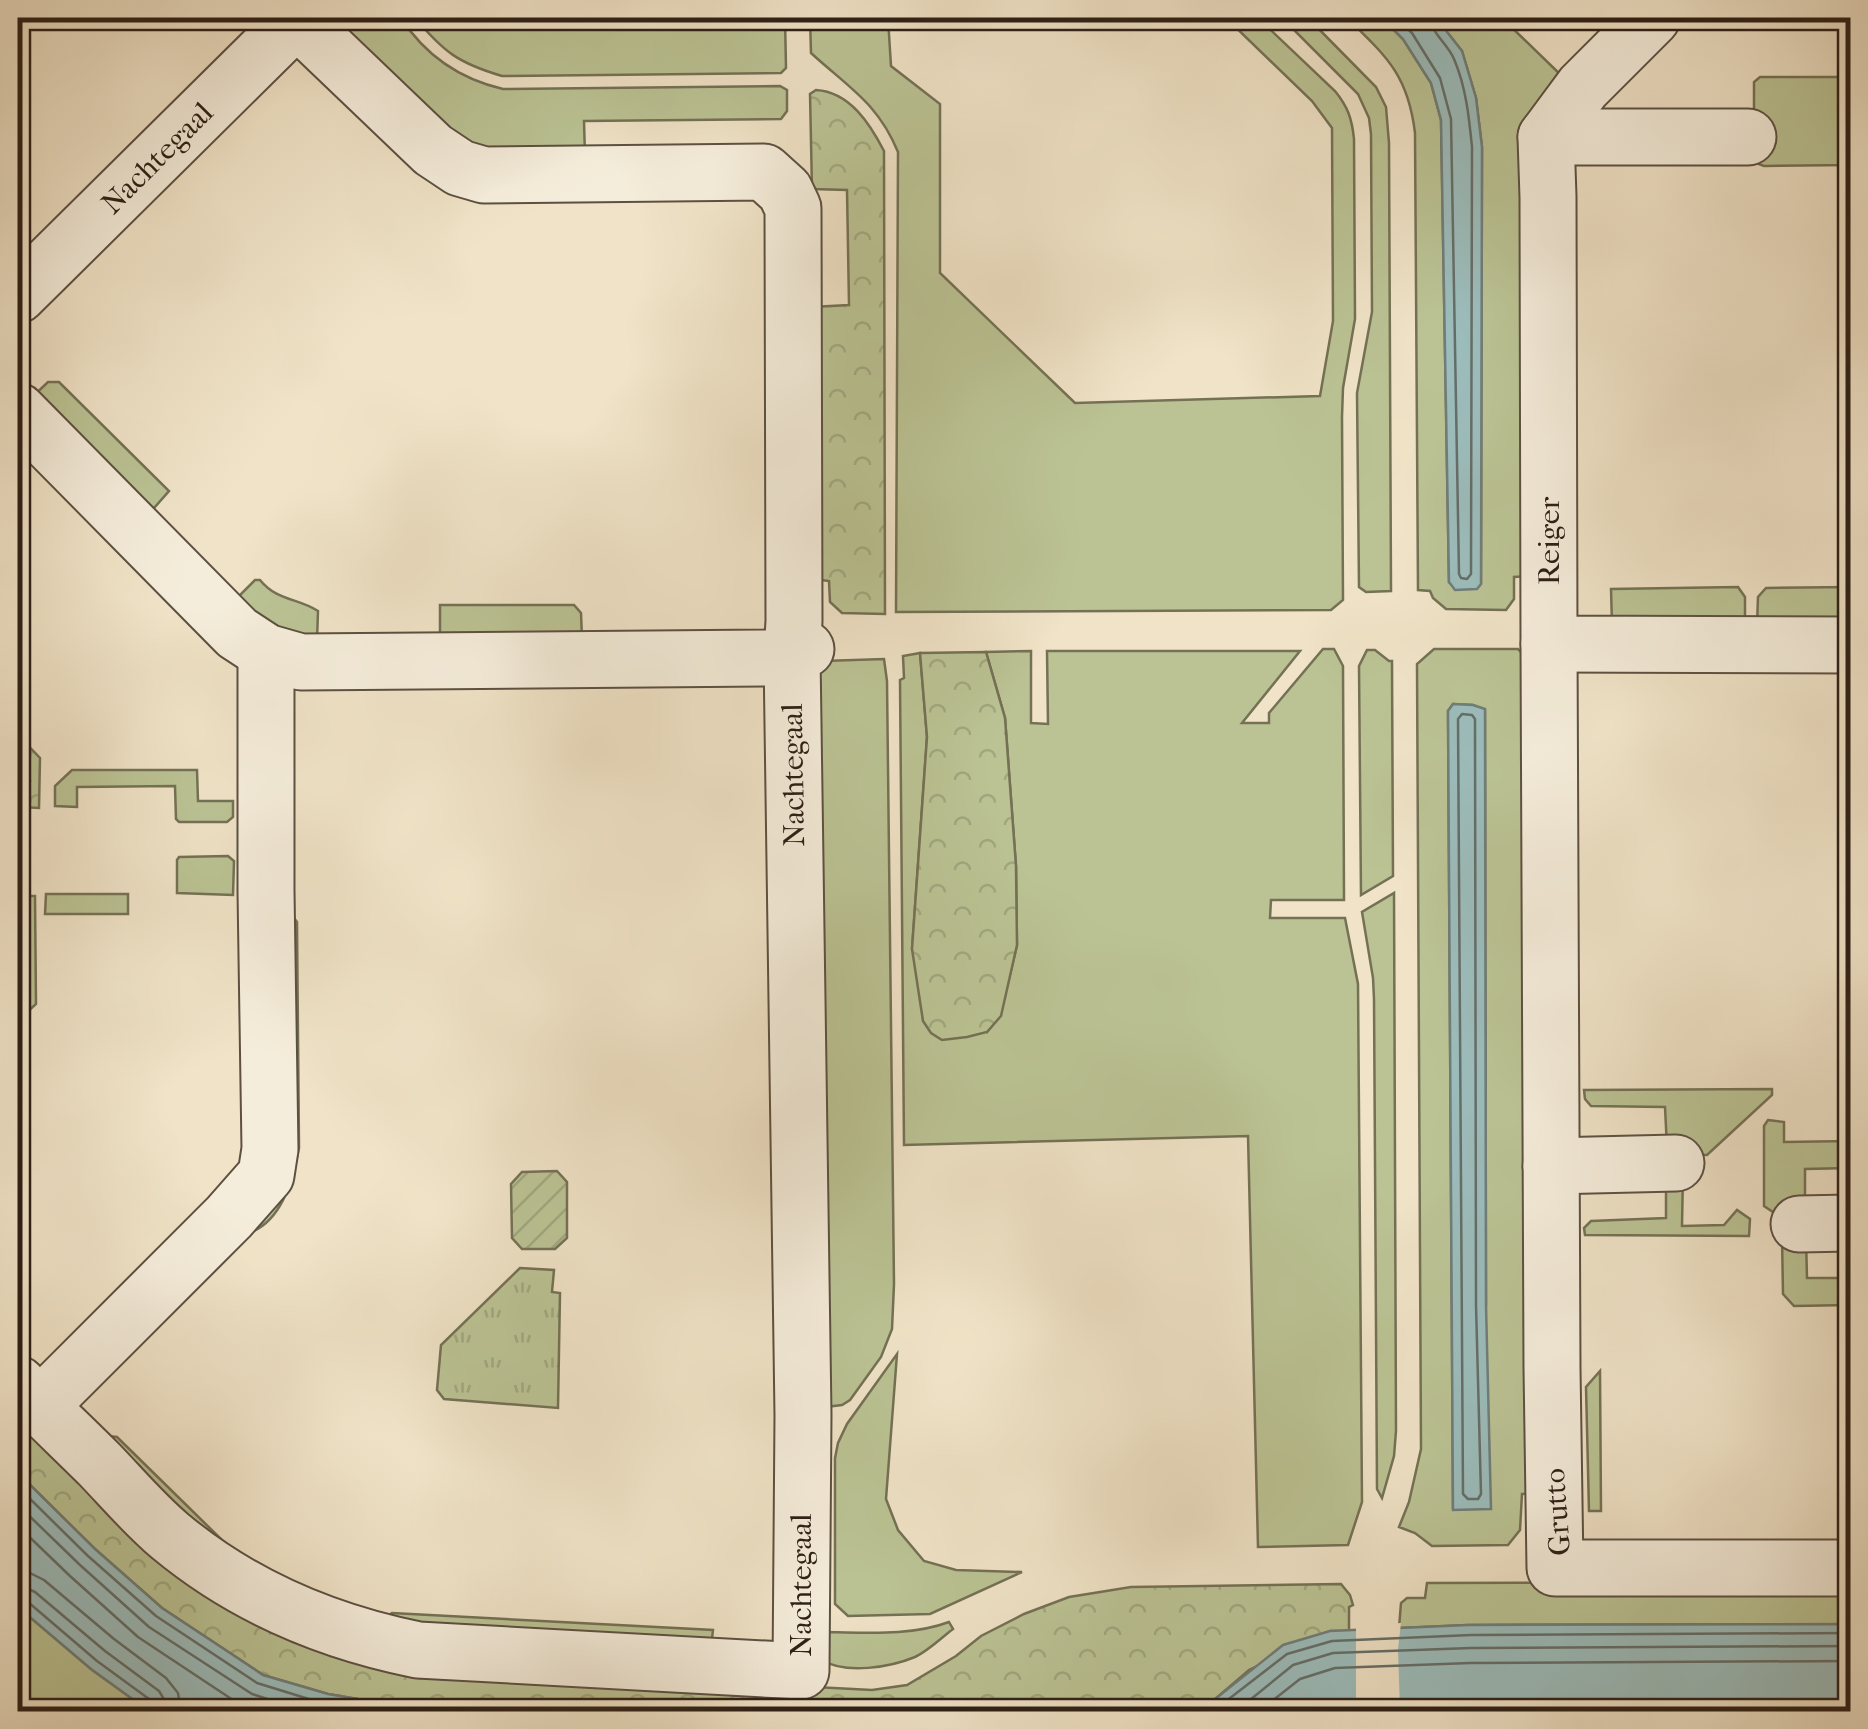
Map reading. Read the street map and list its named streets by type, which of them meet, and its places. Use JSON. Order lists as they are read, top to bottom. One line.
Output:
{"streets":{"street":["Nachtegaal","Reiger","Grutto"]},"crossings":[["Reiger","Grutto"]]}
